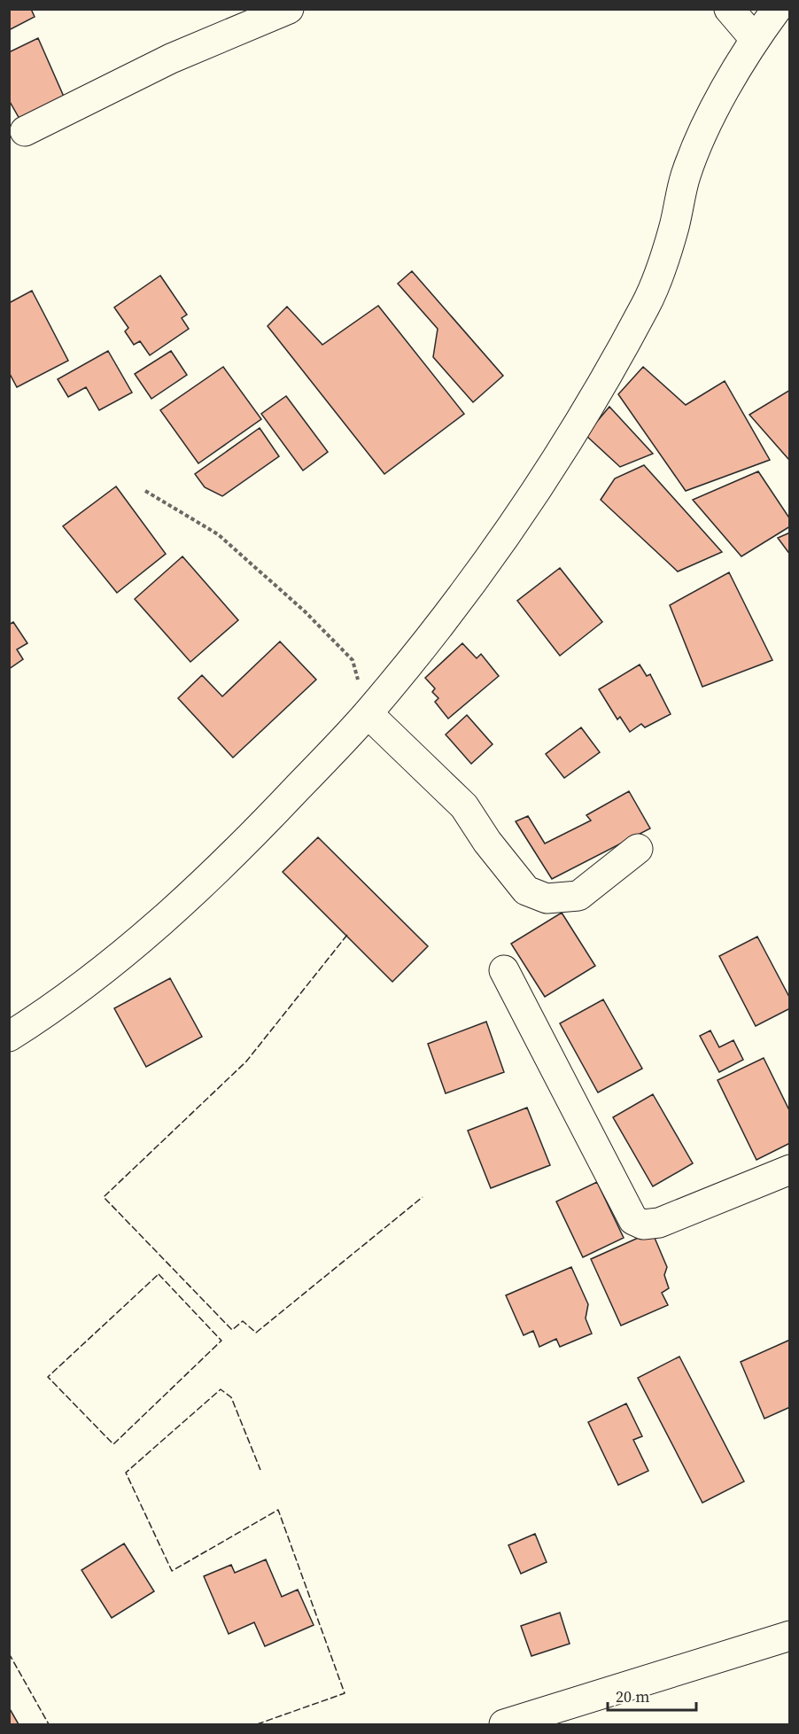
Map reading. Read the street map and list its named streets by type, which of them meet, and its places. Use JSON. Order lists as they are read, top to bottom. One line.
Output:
{"scale_bar":"20 m"}
